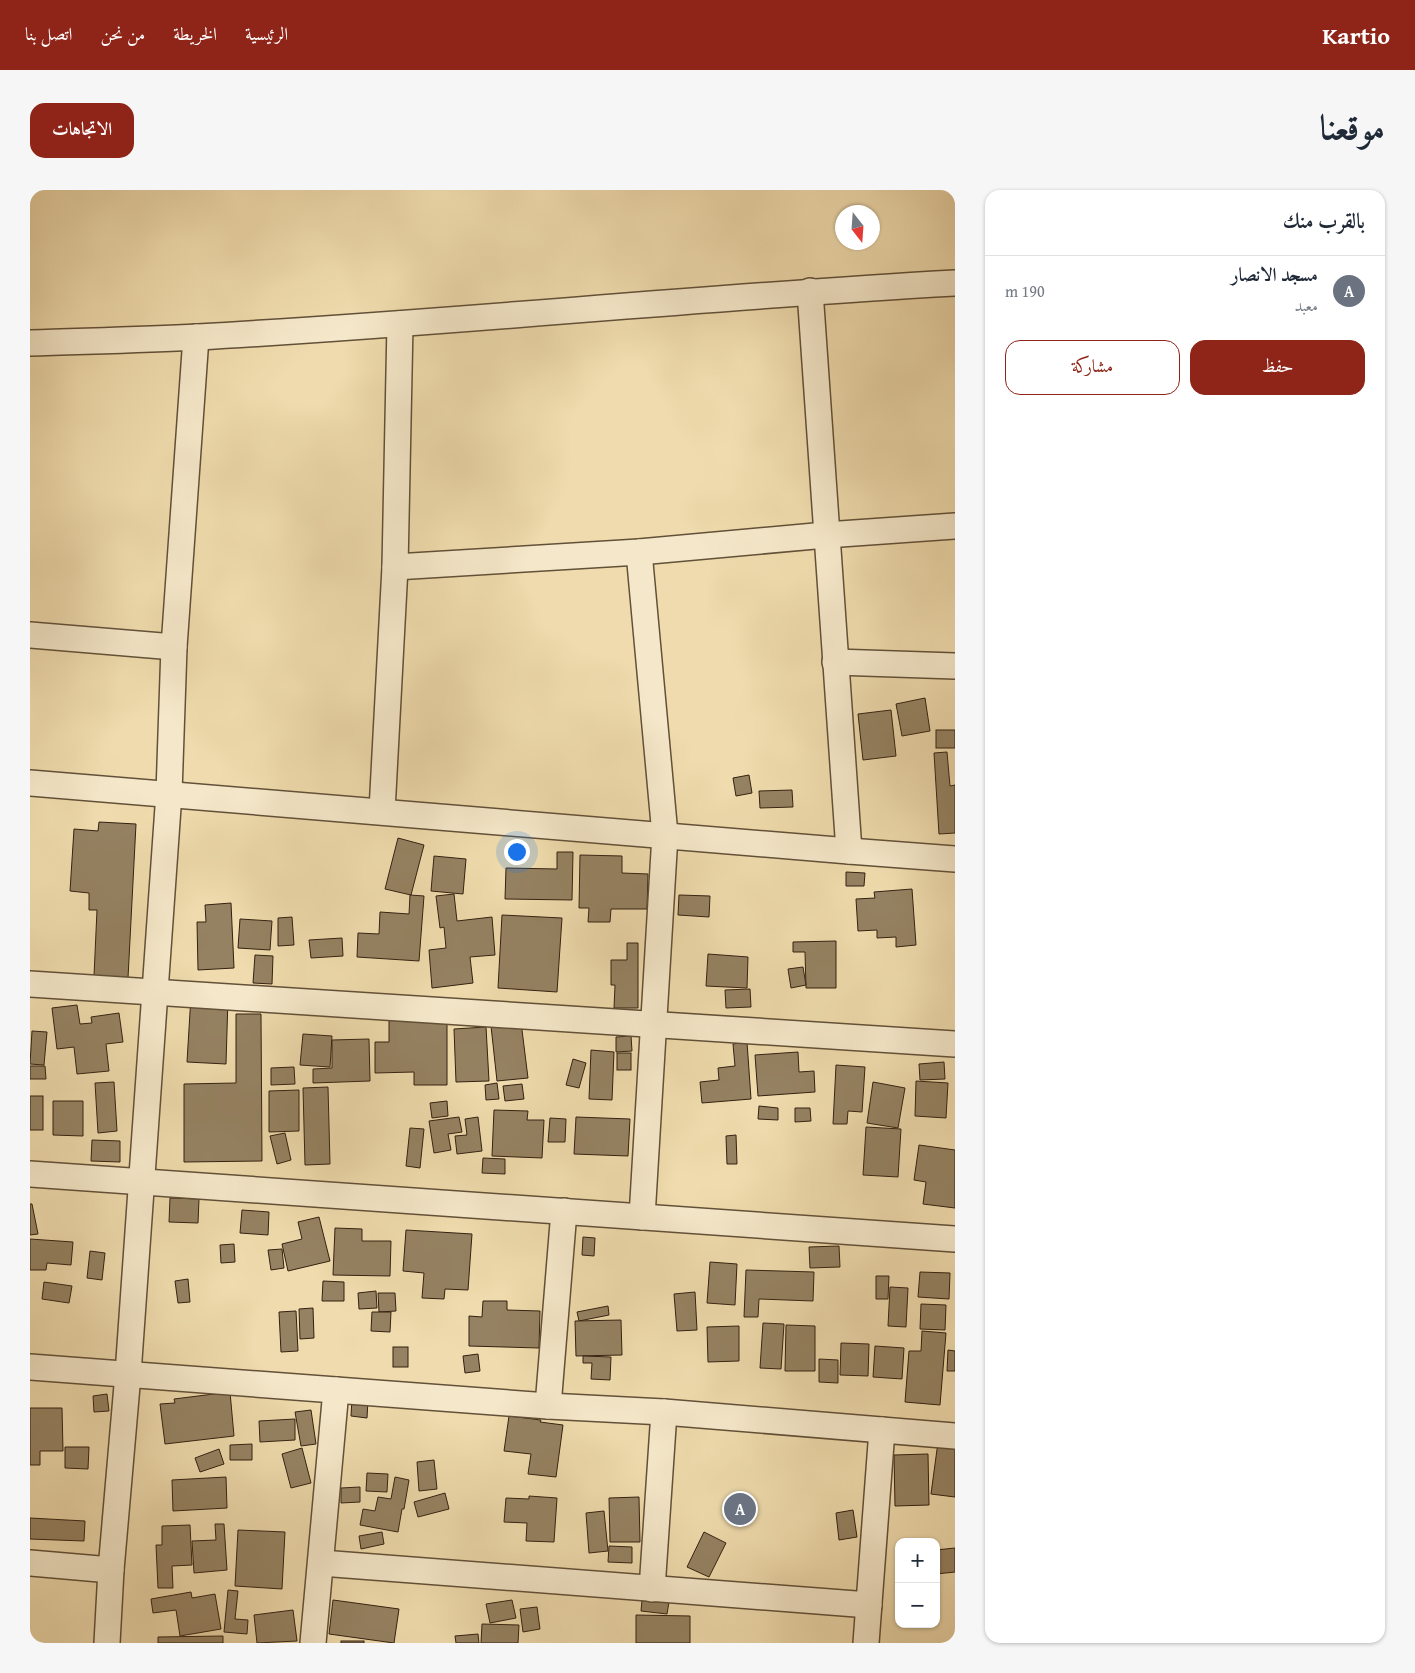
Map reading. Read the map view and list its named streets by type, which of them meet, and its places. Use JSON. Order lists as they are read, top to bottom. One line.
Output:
{"north":"bottom","page":{"header":"Kartio","nav":["الرئيسية","الخريطة","من نحن","اتصل بنا"],"title":"موقعنا","buttons":["الاتجاهات",["حفظ","مشاركة"]],"heading":"بالقرب منك","list":[{"mark":"A","name":"مسجد الانصار","note":"معبد","value":"190 m"}],"pins":"A","map_buttons":["+","−"]}}
